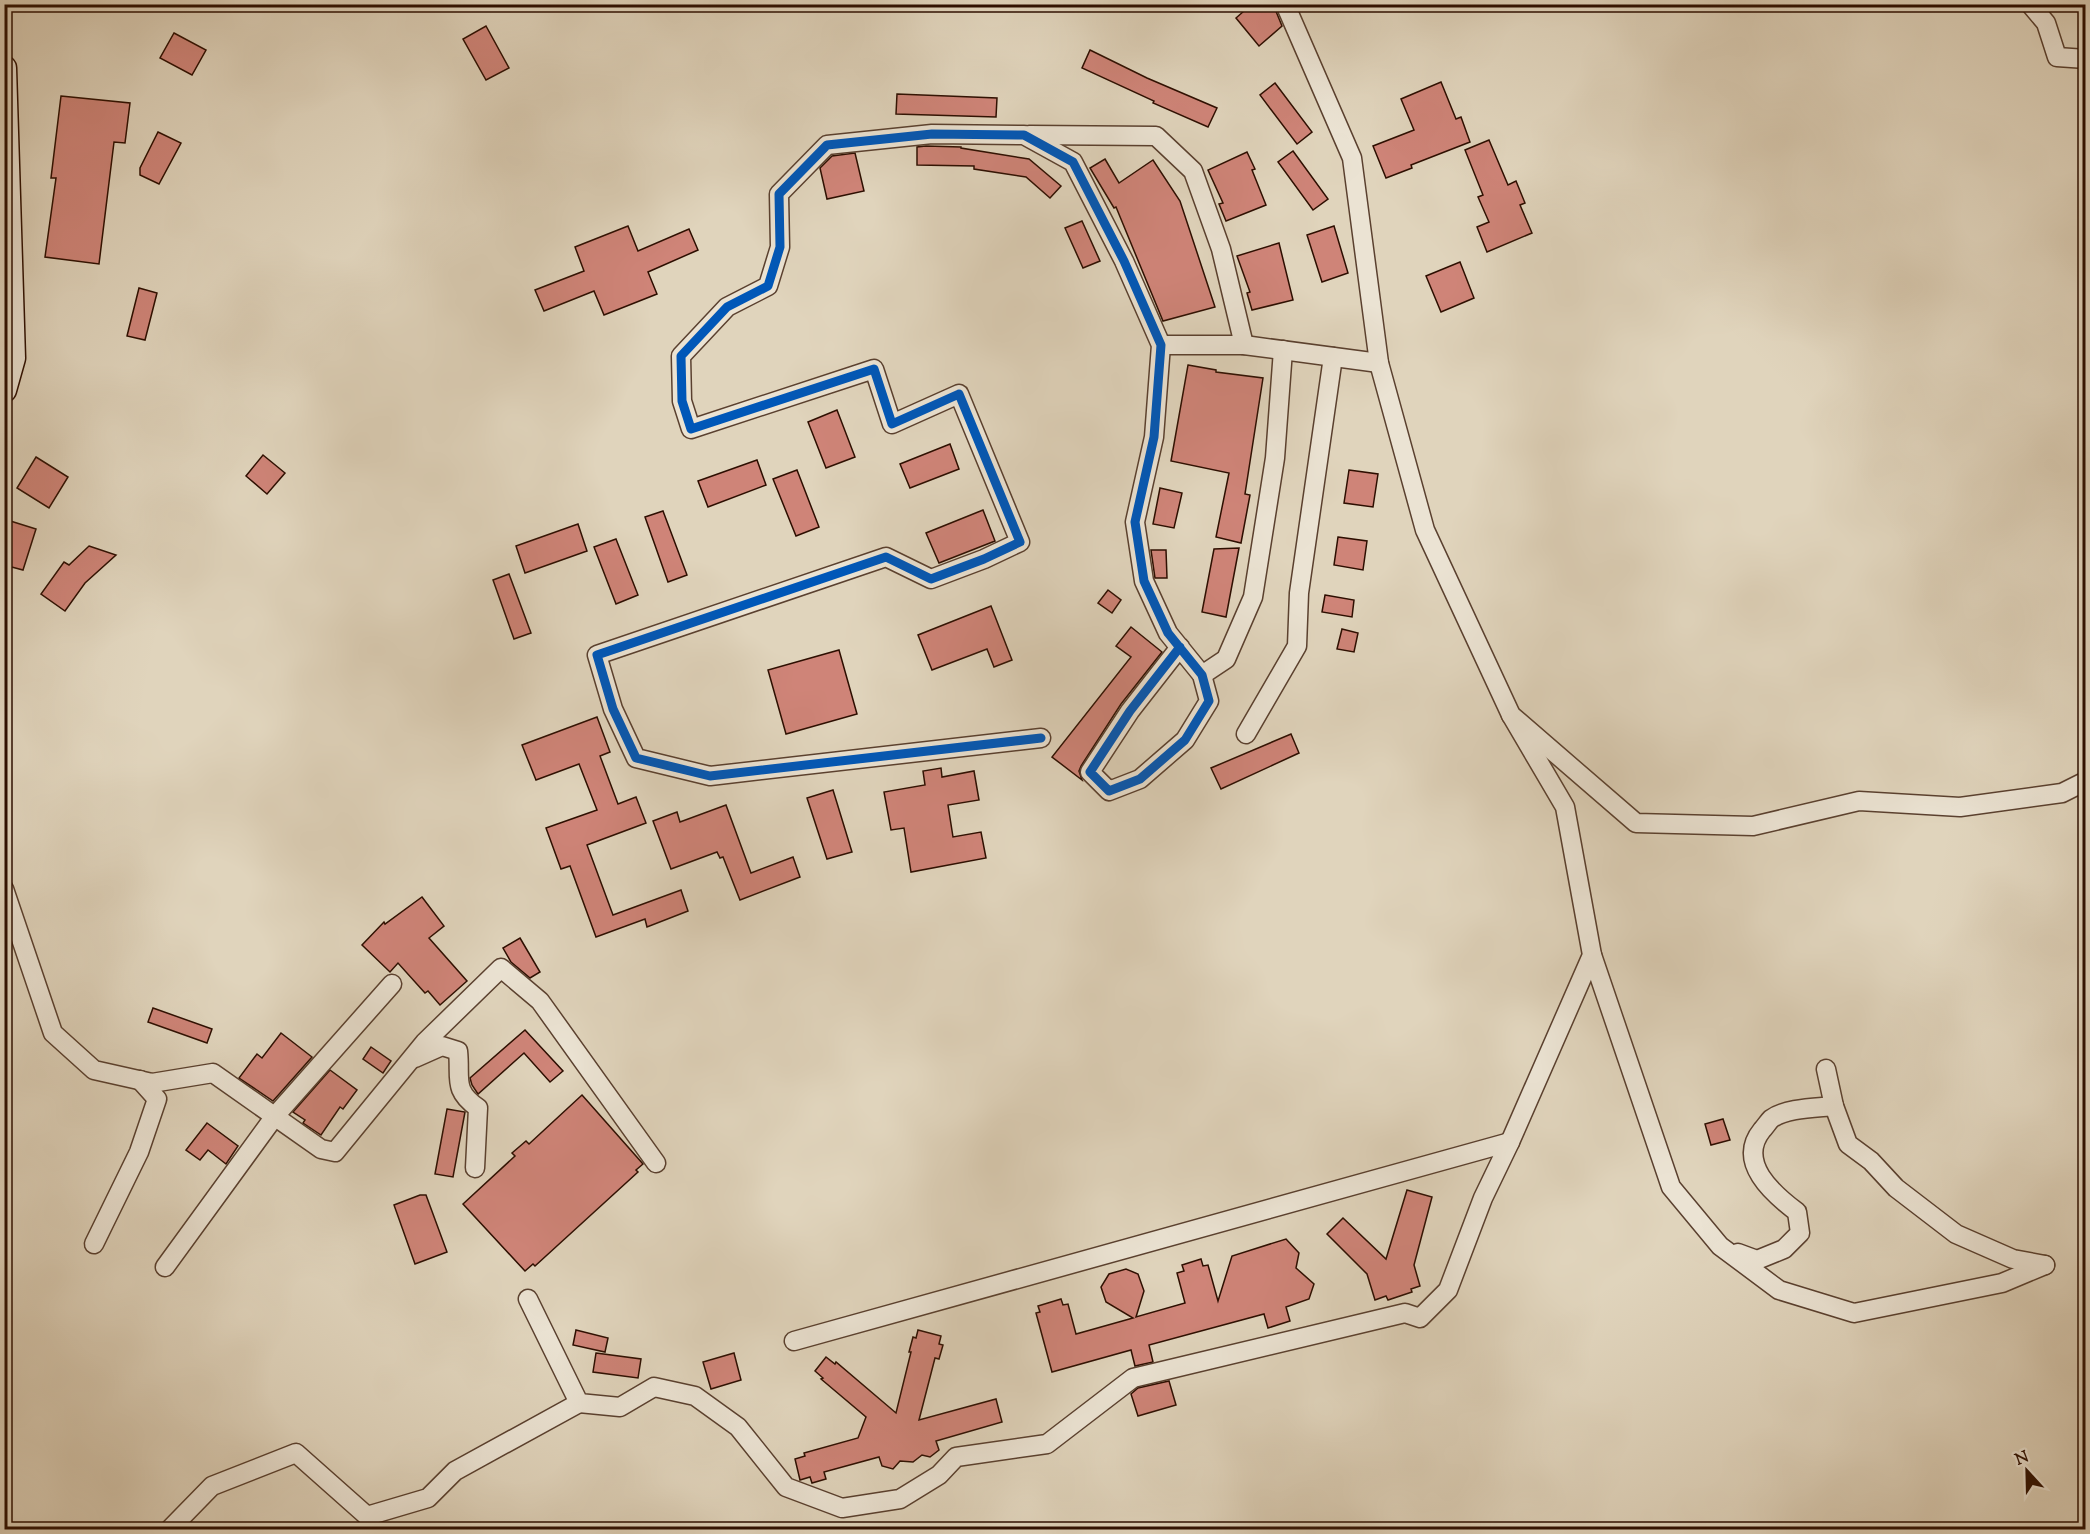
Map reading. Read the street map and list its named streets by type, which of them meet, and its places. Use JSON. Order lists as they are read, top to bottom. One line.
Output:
{"north":"top"}
